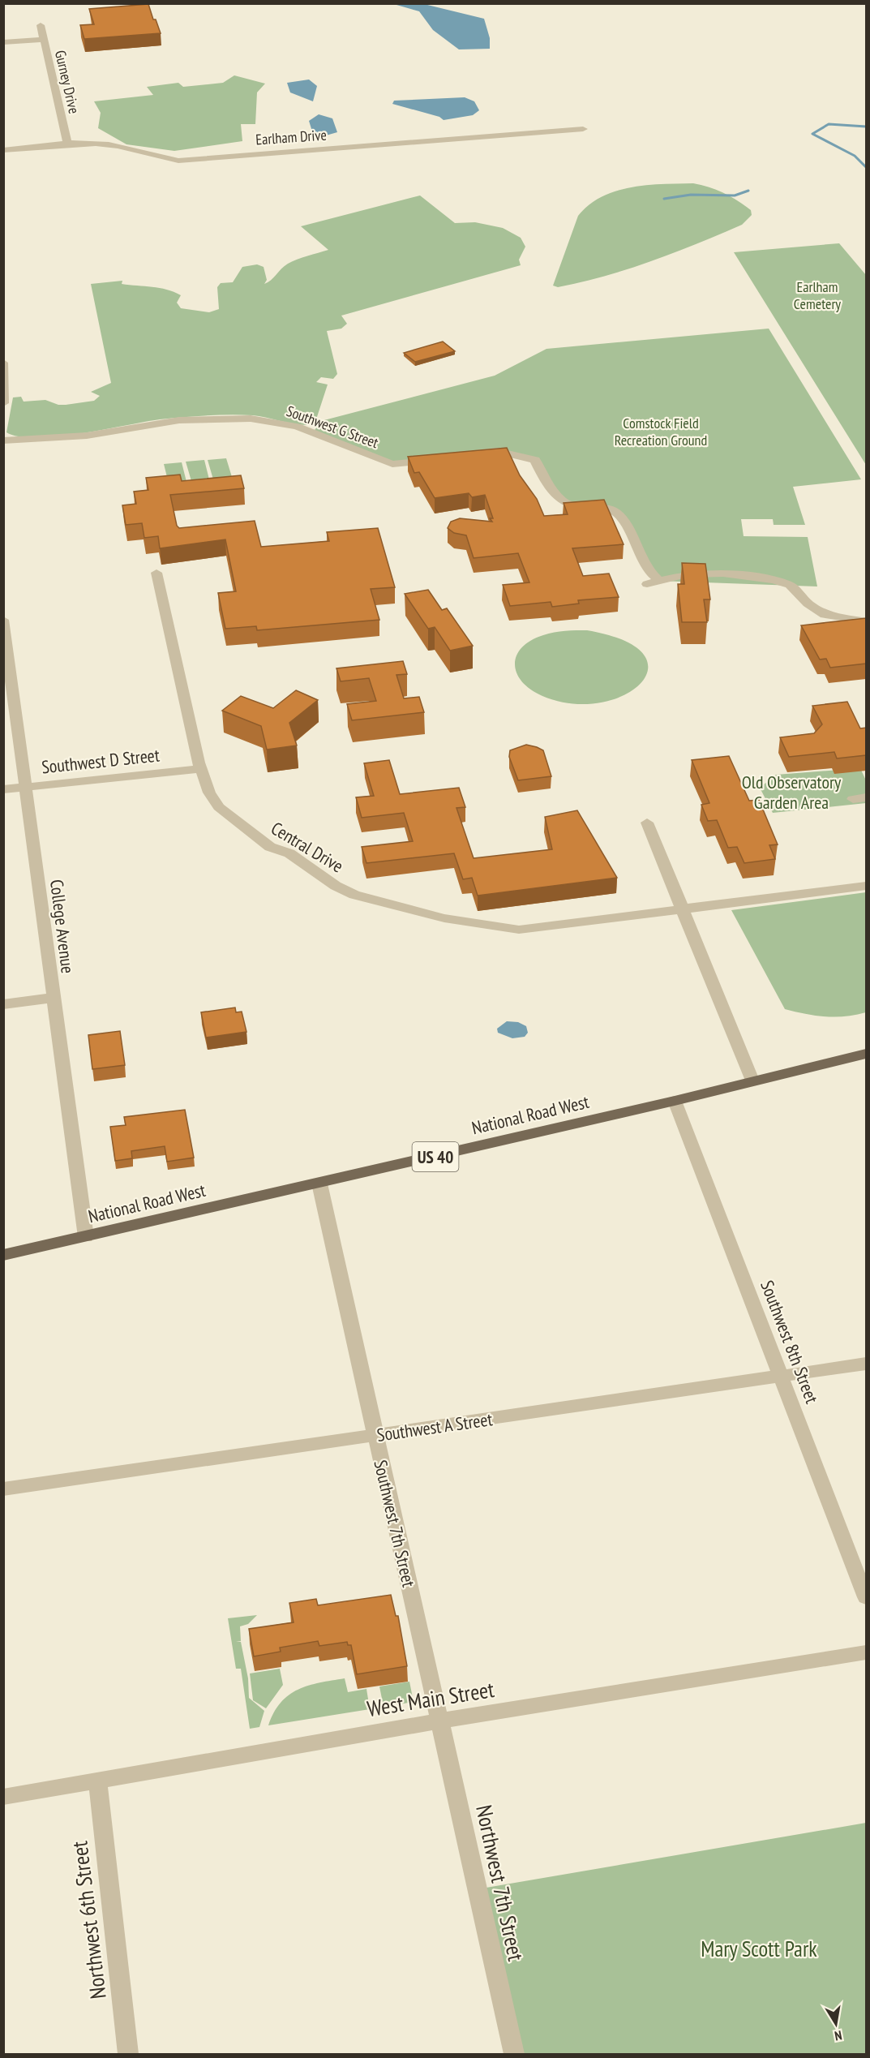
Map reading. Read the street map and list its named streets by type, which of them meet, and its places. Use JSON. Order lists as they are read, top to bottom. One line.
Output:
{"streets":{"main road":["National Road West","US 40"],"street":["Gurney Drive","Earlham Drive","Southwest G Street","Southwest D Street","Central Drive","College Avenue","Southwest 8th Street","Southwest A Street","Southwest 7th Street","West Main Street","Northwest 7th Street","Northwest 6th Street"]},"crossings":[["Gurney Drive","Earlham Drive"],["Southwest D Street","Central Drive"],["Southwest D Street","College Avenue"],["College Avenue","National Road West"],["National Road West","Southwest 8th Street"],["National Road West","Southwest 7th Street"],["Southwest 8th Street","Southwest A Street"],["Southwest A Street","Southwest 7th Street"],["Southwest 7th Street","West Main Street"],["Southwest 7th Street","Northwest 7th Street"],["West Main Street","Northwest 7th Street"],["West Main Street","Northwest 6th Street"]],"parks":["Earlham Cemetery","Comstock Field Recreation Ground","Old Observatory Garden Area","Mary Scott Park"],"north":"bottom"}
